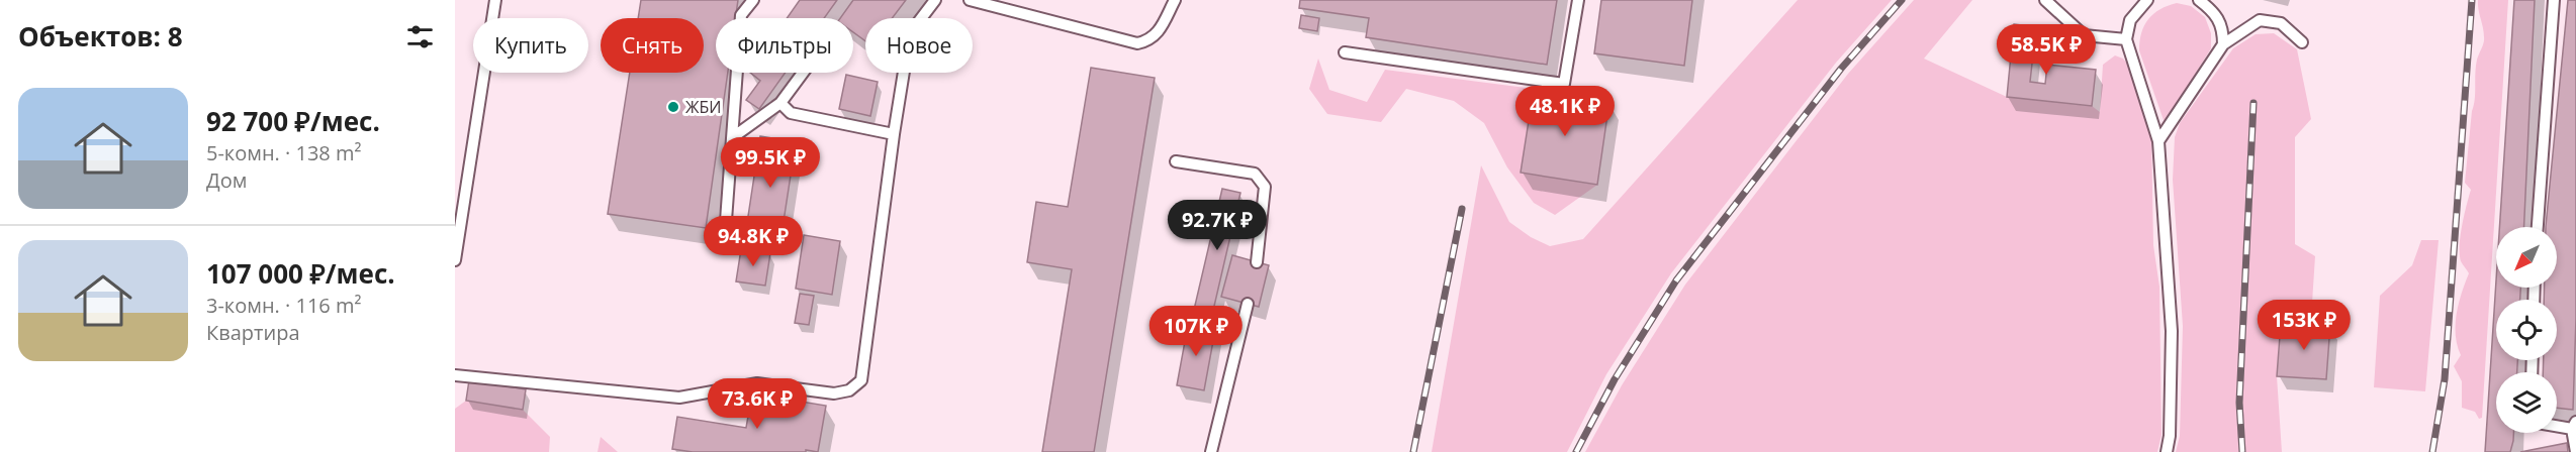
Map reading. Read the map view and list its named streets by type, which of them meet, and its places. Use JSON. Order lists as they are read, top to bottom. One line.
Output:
{"places":["ЖБИ"],"north":"bottom left","page":{"heading":"Объектов: 8","chip":["Купить","Снять","Фильтры","Новое"],"price":["58.5K ₽","48.1K ₽","99.5K ₽","92.7K ₽","94.8K ₽","153K ₽","107K ₽","73.6K ₽"],"list":[{"name":"92 700 ₽/мес.","note":"5-комн. · 138 m² · Дом"},{"name":"107 000 ₽/мес.","note":"3-комн. · 116 m² · Квартира"}]}}
